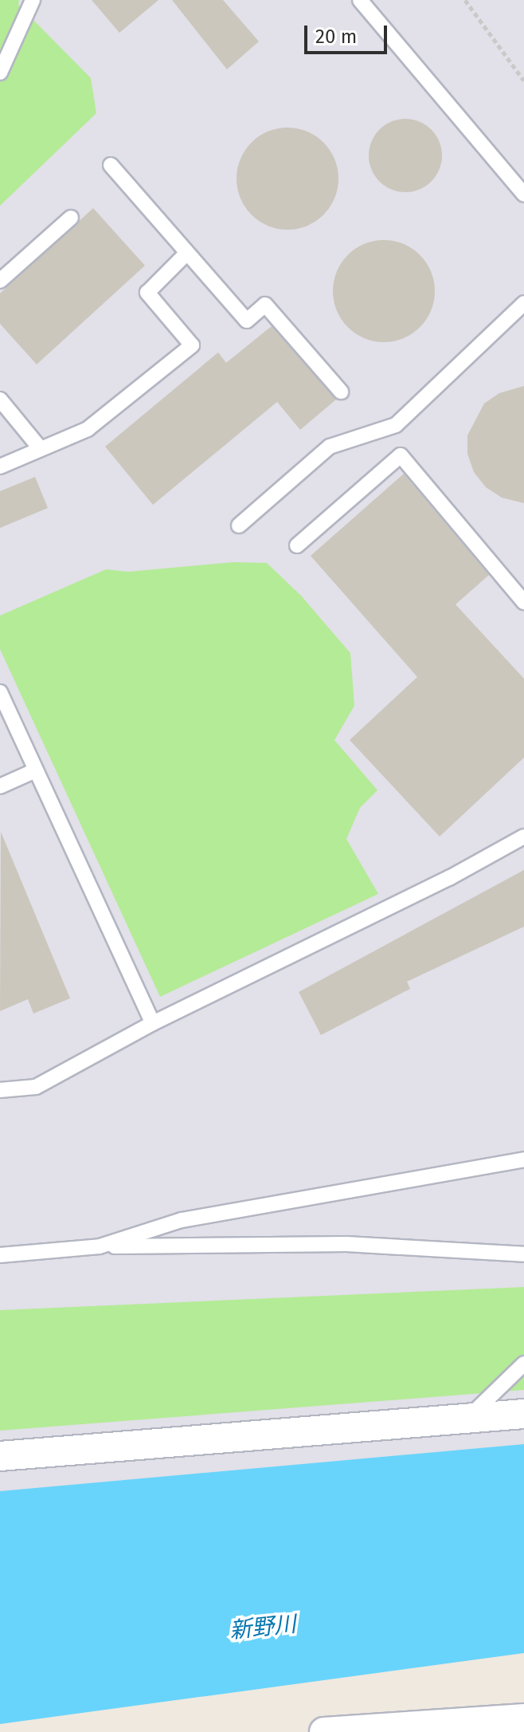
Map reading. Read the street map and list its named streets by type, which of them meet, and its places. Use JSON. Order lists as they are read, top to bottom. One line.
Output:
{"water":["新野川"],"scale_bar":"20 m"}
